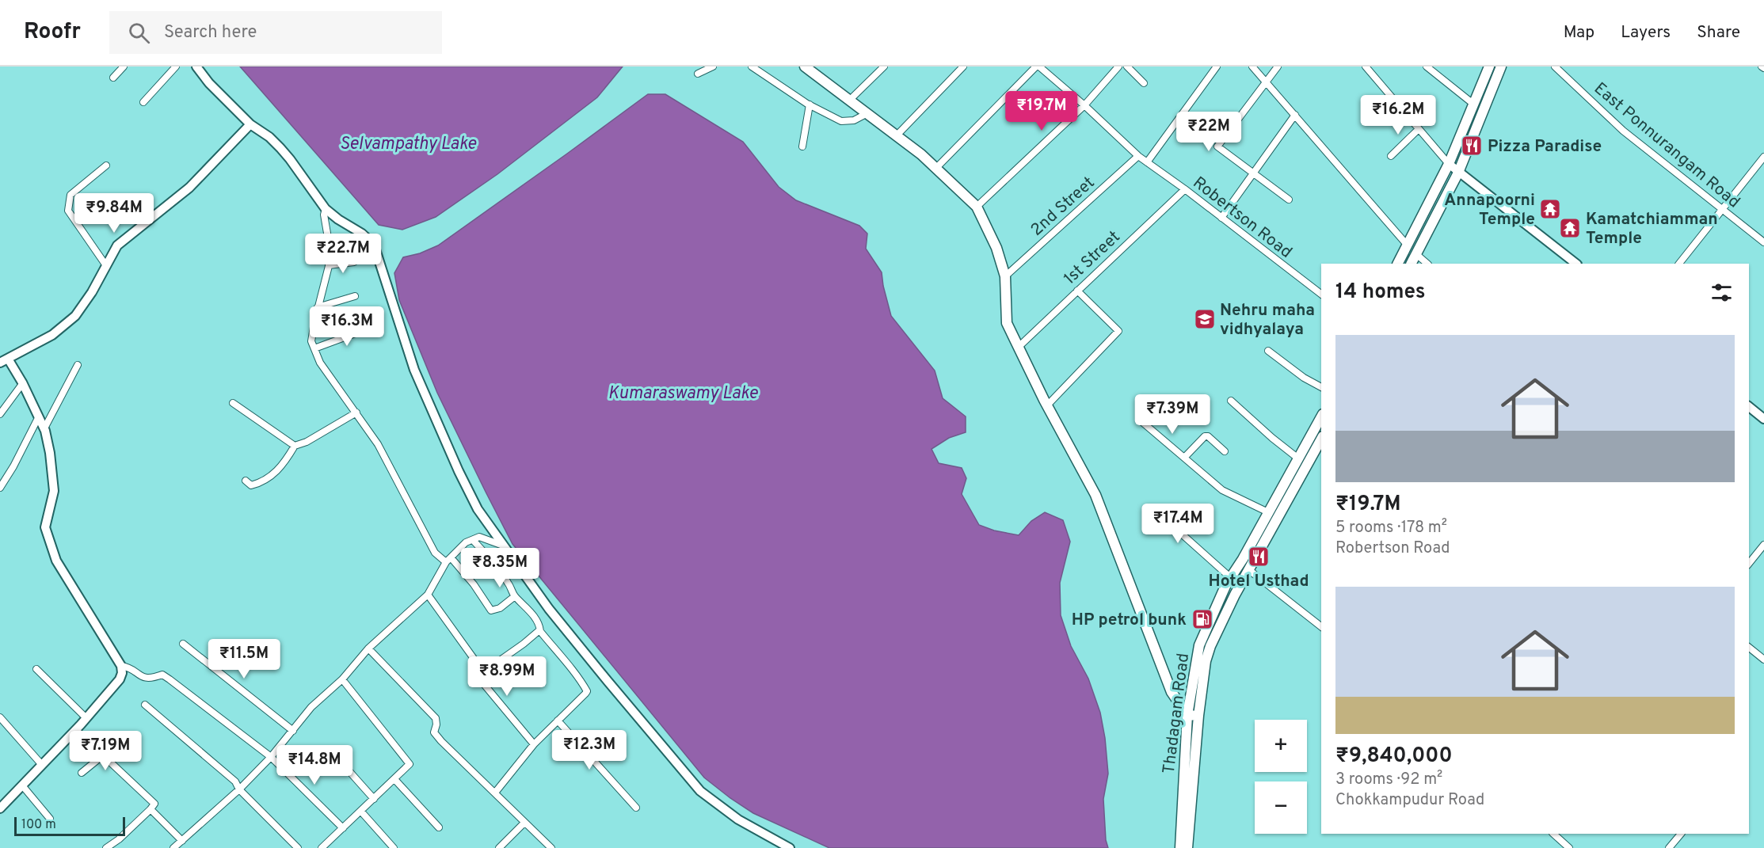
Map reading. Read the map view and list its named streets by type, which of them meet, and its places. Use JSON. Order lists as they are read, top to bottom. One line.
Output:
{"streets":{"main road":["Thadagam Road"],"street":["East Ponnurangam Road","2nd Street","Robertson Road","1st Street"]},"crossings":[["2nd Street","Robertson Road"],["Robertson Road","1st Street"]],"water":["Selvampathy Lake","Kumaraswamy Lake"],"places":{"restaurant":["Pizza Paradise","Hotel Usthad"],"temple":["Annapoorni Temple","Kamatchiamman Temple"],"school or university":["Nehru maha vidhyalaya"],"fuel station":["HP petrol bunk"]},"scale_bar":"100 m","page":{"header":"Roofr","search":"Search here","nav":["Map","Layers","Share"],"price":["₹19.7M","₹16.2M","₹22M","₹9.84M","₹22.7M","₹16.3M","₹7.39M","₹17.4M","₹8.35M","₹11.5M","₹8.99M","₹12.3M","₹7.19M","₹14.8M"],"heading":"14 homes","list":[{"name":"₹19.7M","note":"5 rooms · 178 m² · Robertson Road"},{"name":"₹9,840,000","note":"3 rooms · 92 m² · Chokkampudur Road"}],"map_buttons":["+","−"],"scale":"100 m"}}
